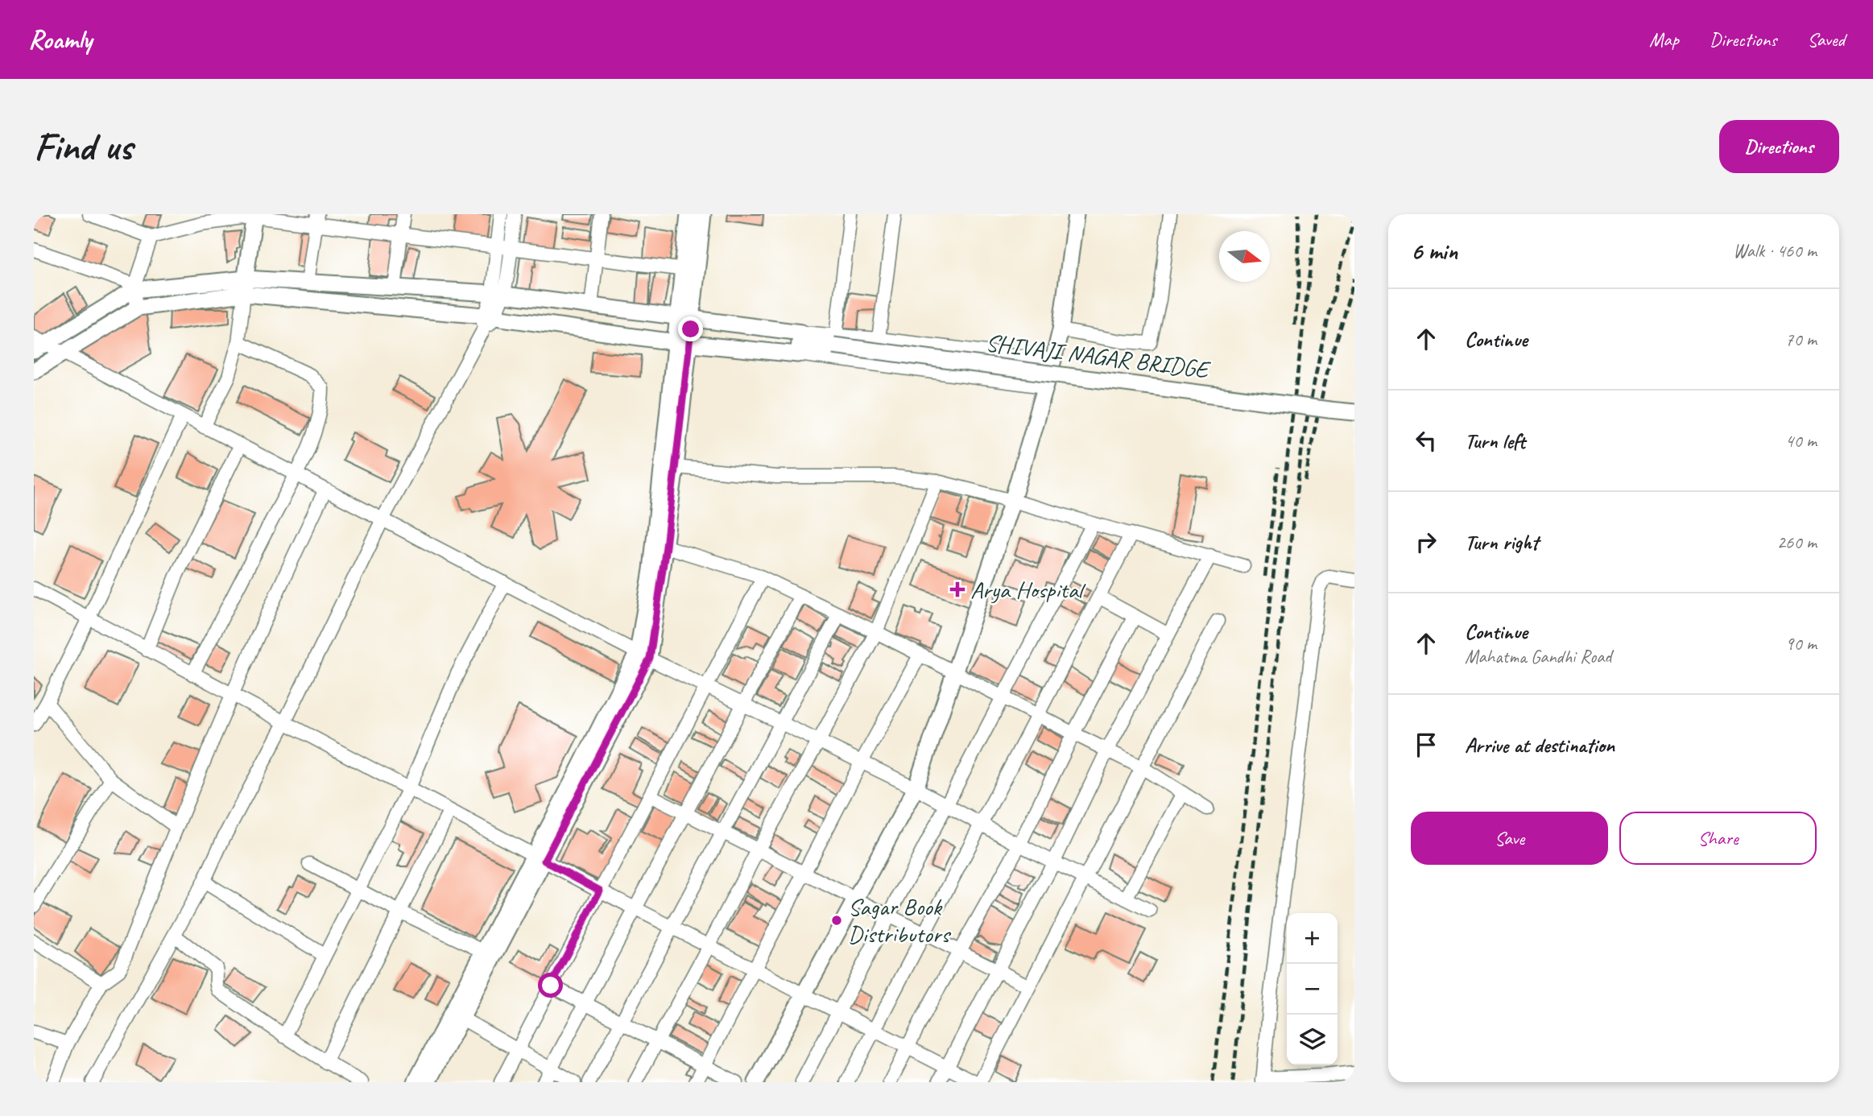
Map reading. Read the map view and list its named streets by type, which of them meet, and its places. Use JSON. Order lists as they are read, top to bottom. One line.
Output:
{"streets":{"main road":["SHIVAJI NAGAR BRIDGE"]},"places":{"health":["Arya Hospital"],"other":["Sagar Book Distributors"]},"north":"right","page":{"header":"Roamly","nav":["Map","Directions","Saved"],"buttons":["Directions",["Save","Share"]],"title":"Find us","heading":["6 min","Walk · 460 m"],"list":[["Continue","70 m"],["Turn left","40 m"],["Turn right","260 m"],["Continue","Mahatma Gandhi Road","90 m"],"Arrive at destination"],"map_buttons":["+","−"]}}
